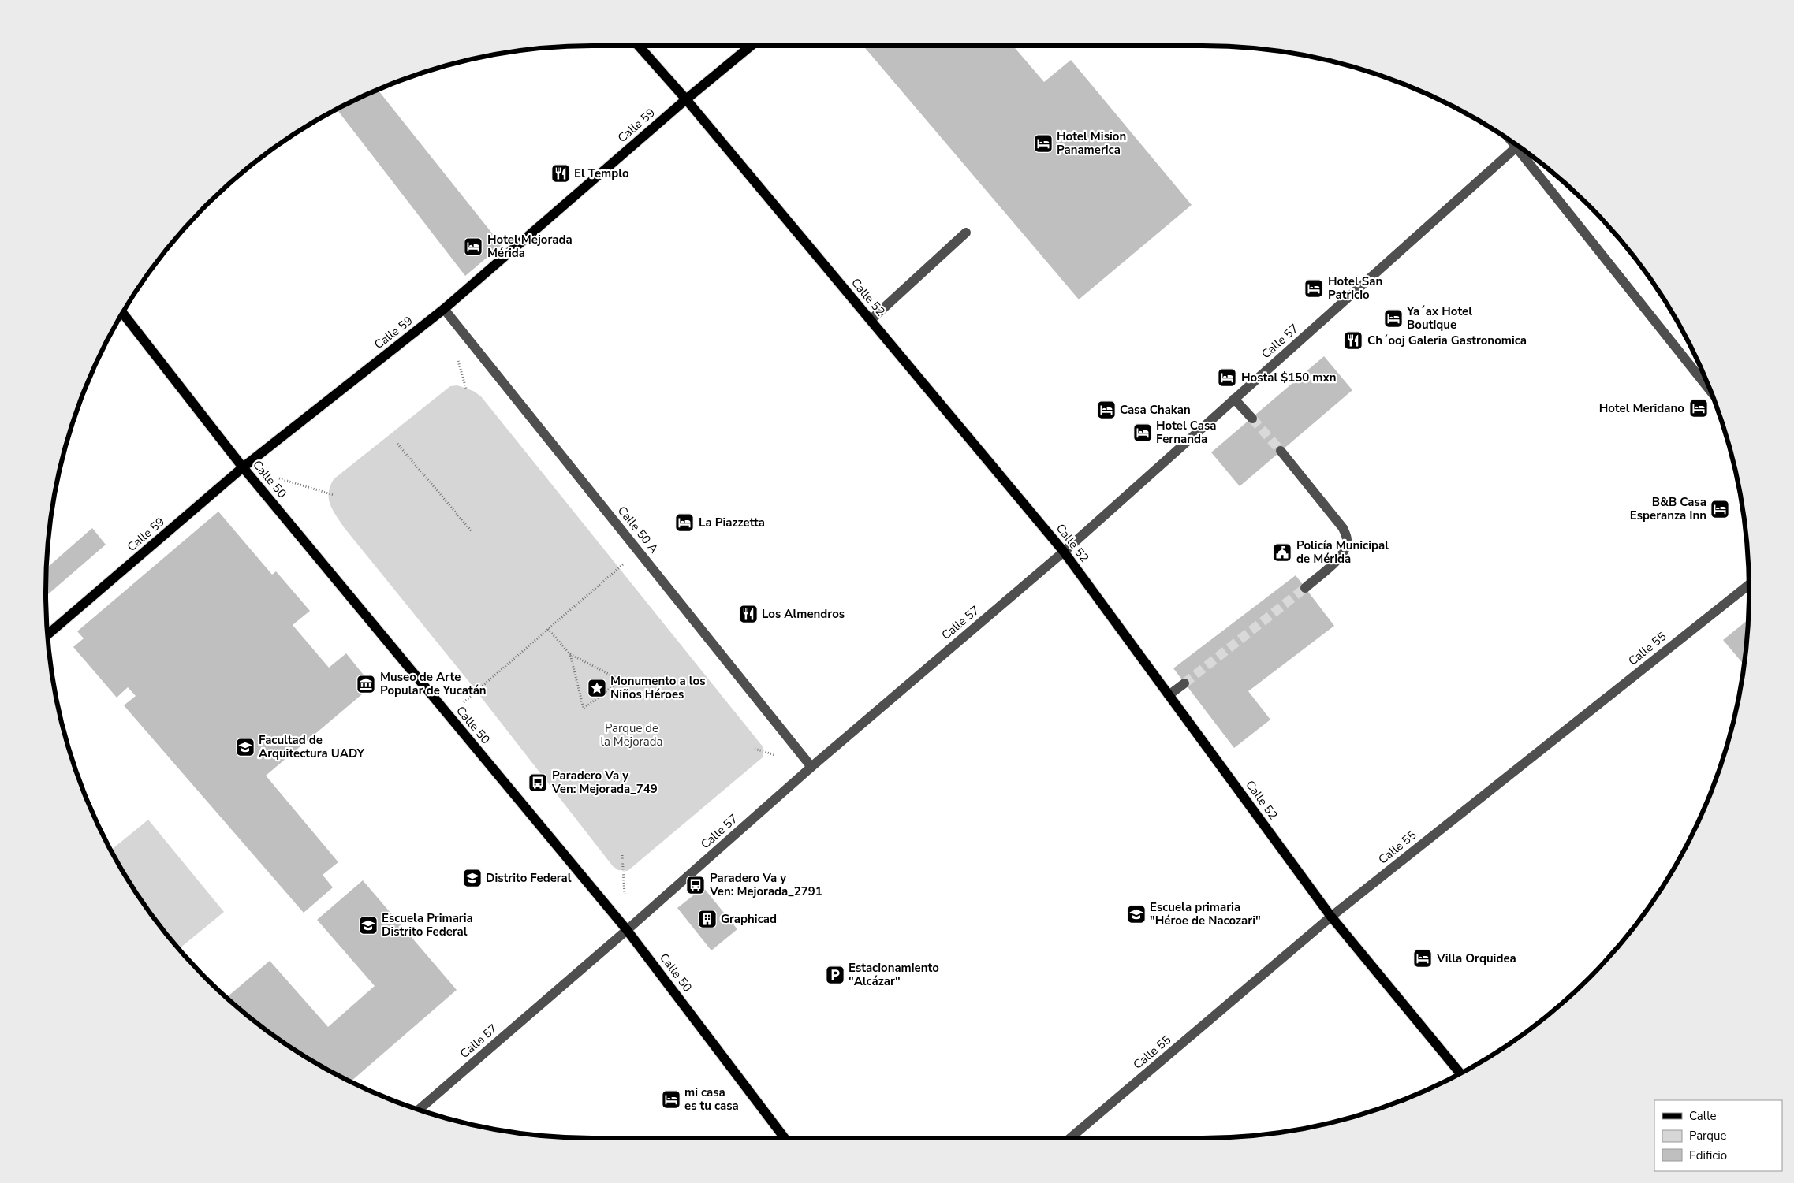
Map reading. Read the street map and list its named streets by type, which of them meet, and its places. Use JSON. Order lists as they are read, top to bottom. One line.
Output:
{"streets":{"main road":["Calle 59","Calle 52","Calle 50"],"street":["Calle 57","Calle 50 A","Calle 55"]},"crossings":[["Calle 59","Calle 52"],["Calle 59","Calle 50"],["Calle 59","Calle 50 A"],["Calle 52","Calle 57"],["Calle 52","Calle 55"],["Calle 57","Calle 50"],["Calle 57","Calle 50 A"]],"parks":["Parque de la Mejorada"],"places":{"hotel":["Hotel Mision Panamerica","Hotel Mejorada Mérida","Hotel San Patricio","Ya´ax Hotel Boutique","Hostal $150 mxn","Hotel Meridano","Casa Chakan","Hotel Casa Fernanda","B&B Casa Esperanza Inn","La Piazzetta","Villa Orquidea","mi casa es tu casa"],"restaurant":["El Templo","Ch´ooj Galeria Gastronomica","Los Almendros"],"public building":["Policía Municipal de Mérida"],"museum":["Museo de Arte Popular de Yucatán"],"place":["Monumento a los Niños Héroes"],"school or university":["Facultad de Arquitectura UADY","Distrito Federal","Escuela primaria \"Héroe de Nacozari\"","Escuela Primaria Distrito Federal"],"bus stop":["Paradero Va y Ven: Mejorada_749","Paradero Va y Ven: Mejorada_2791"],"building":["Graphicad"],"parking":["Estacionamiento \"Alcázar\""]},"legend":["Calle","Parque","Edificio"]}
